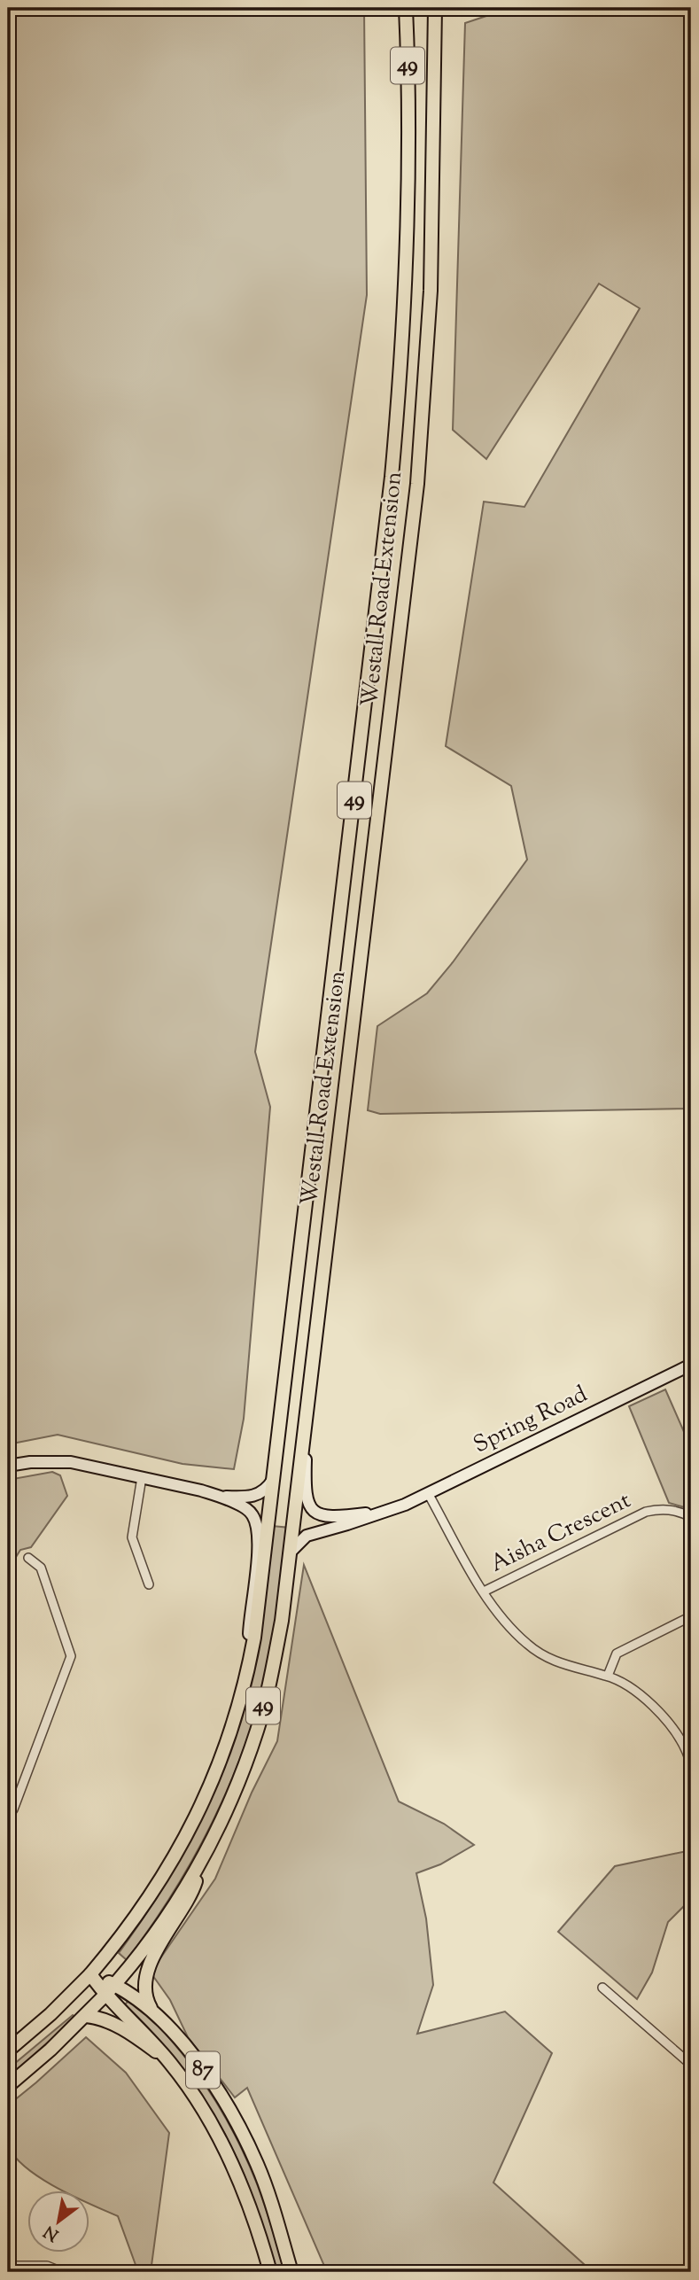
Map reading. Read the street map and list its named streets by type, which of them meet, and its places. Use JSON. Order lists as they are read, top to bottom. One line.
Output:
{"streets":{"main road":["49","Westall Road Extension","Spring Road","87"],"street":["Aisha Crescent"]},"crossings":[["Westall Road Extension","Spring Road"],["Westall Road Extension","87"]],"north":"bottom left"}
